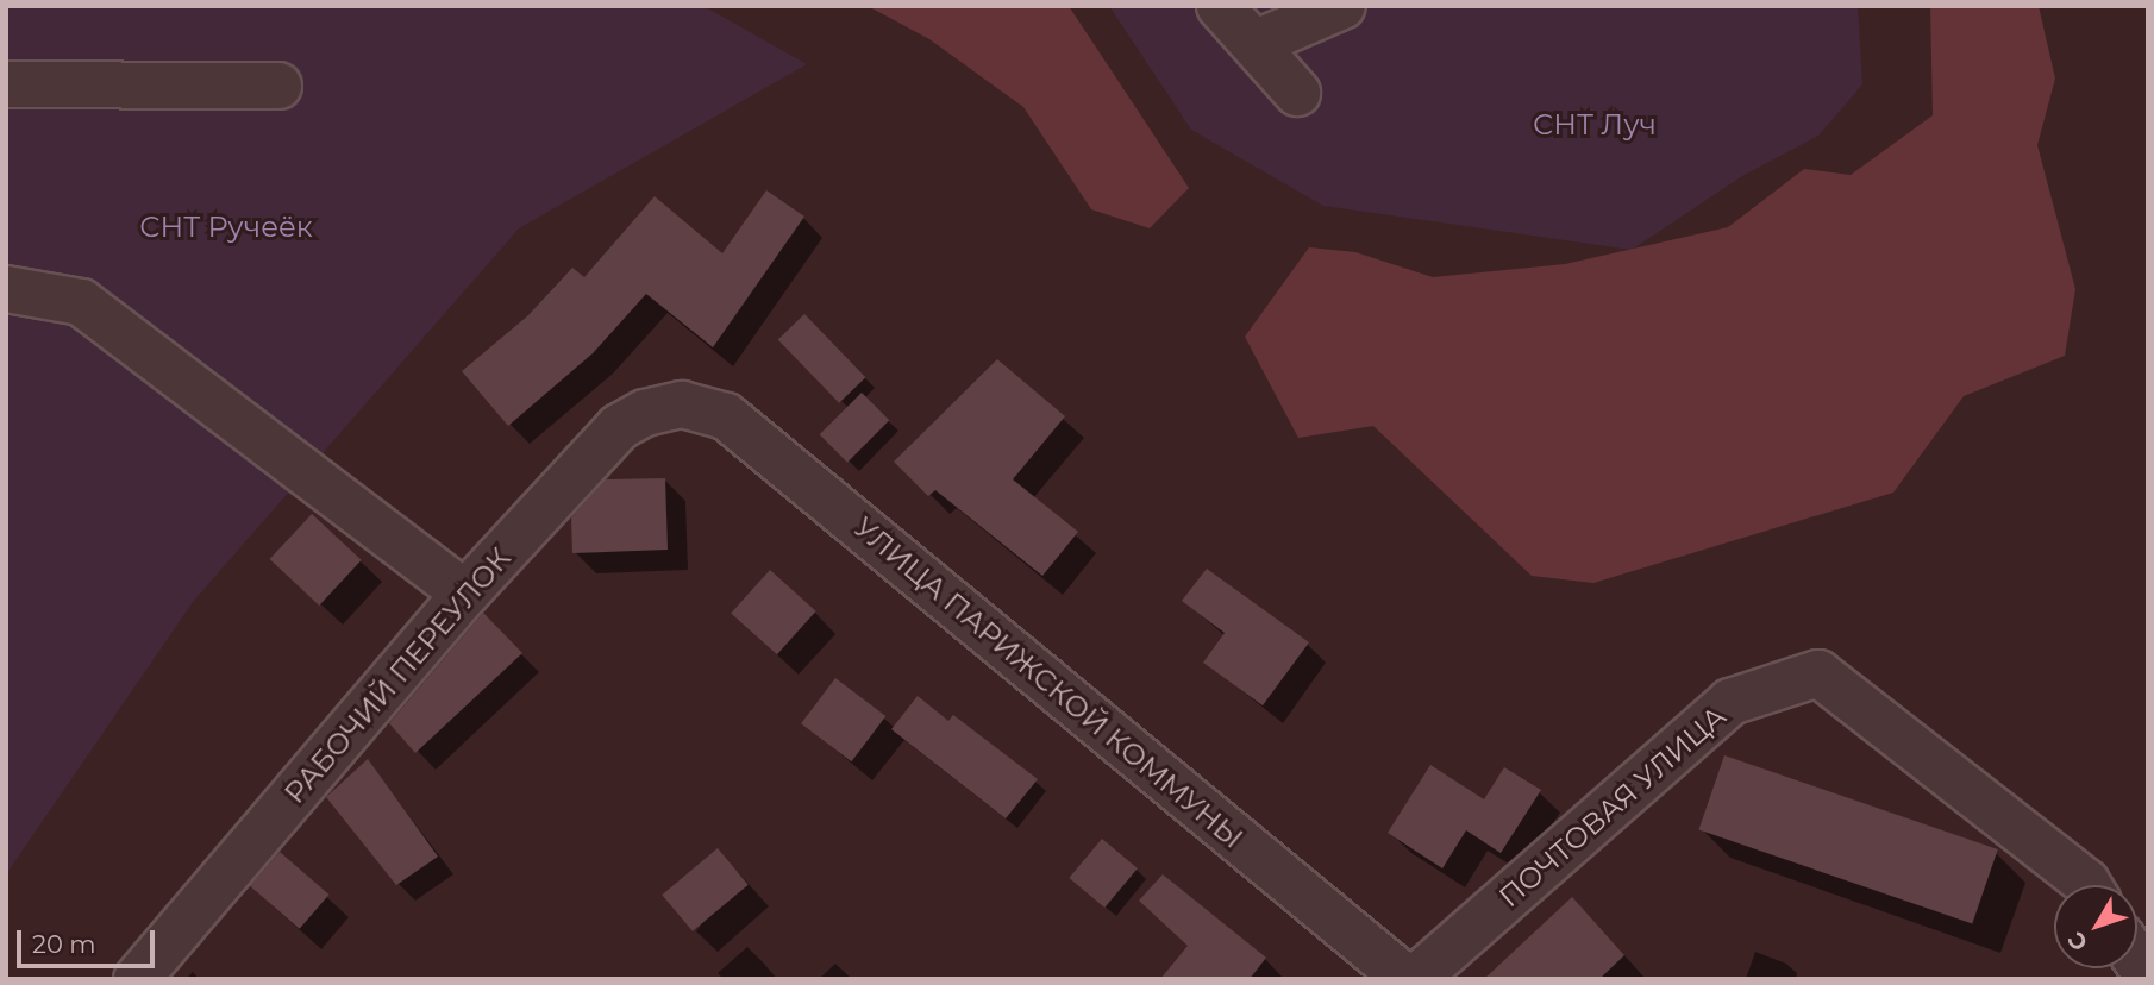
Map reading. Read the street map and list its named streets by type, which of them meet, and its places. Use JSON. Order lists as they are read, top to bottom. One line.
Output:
{"streets":{"street":["РАБОЧИЙ ПЕРЕУЛОК","УЛИЦА ПАРИЖСКОЙ КОММУНЫ","ПОЧТОВАЯ УЛИЦА"]},"crossings":[["РАБОЧИЙ ПЕРЕУЛОК","УЛИЦА ПАРИЖСКОЙ КОММУНЫ"]],"parks":["СНТ Луч","СНТ Ручеёк"],"scale_bar":"20 m","north":"bottom left"}
